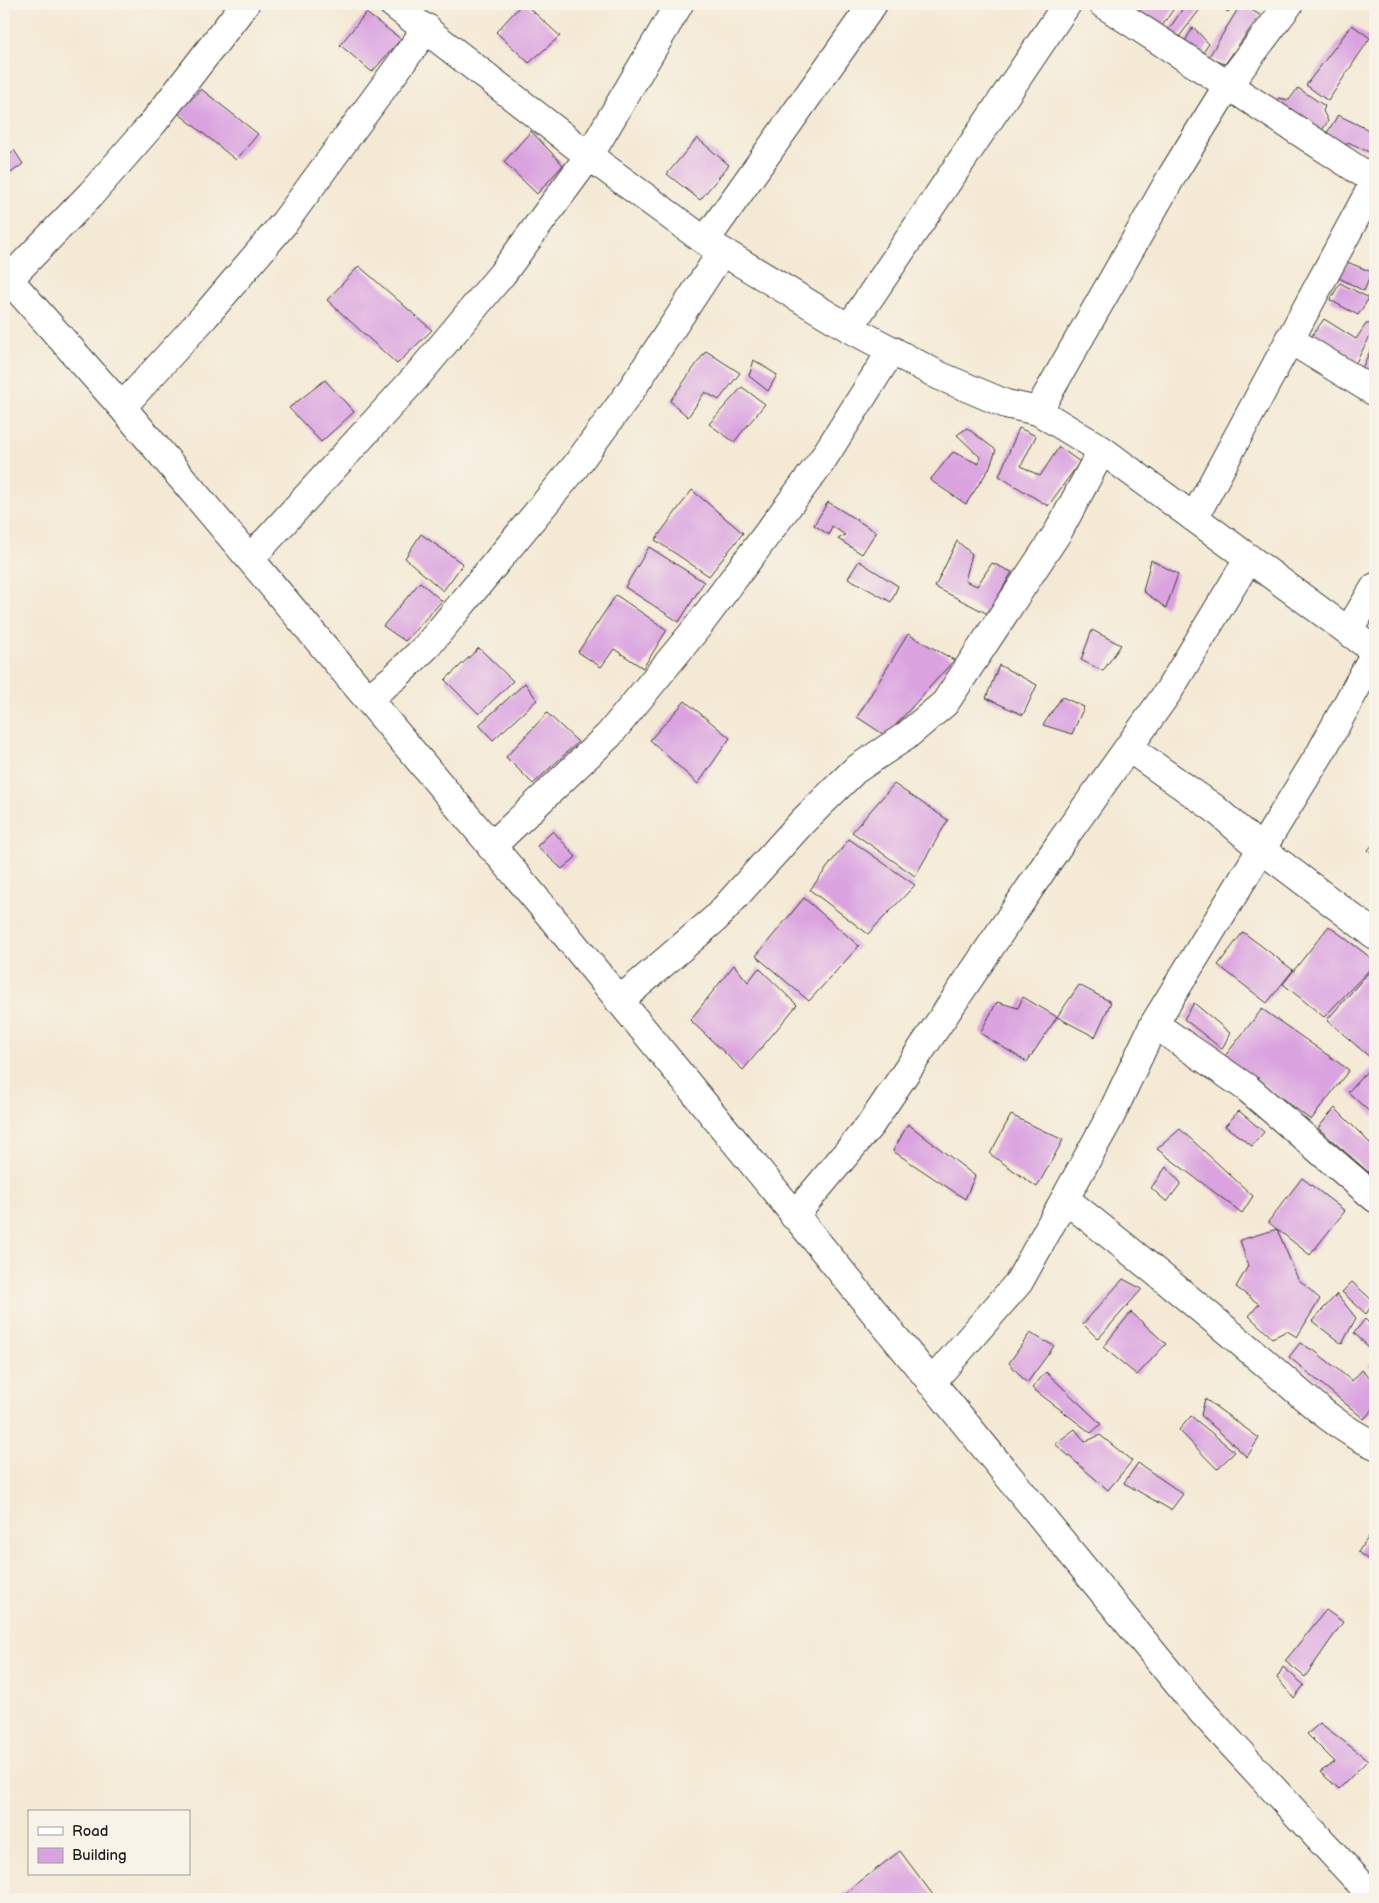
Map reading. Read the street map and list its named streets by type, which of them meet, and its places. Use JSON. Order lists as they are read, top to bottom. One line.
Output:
{"legend":["Road","Building"]}
